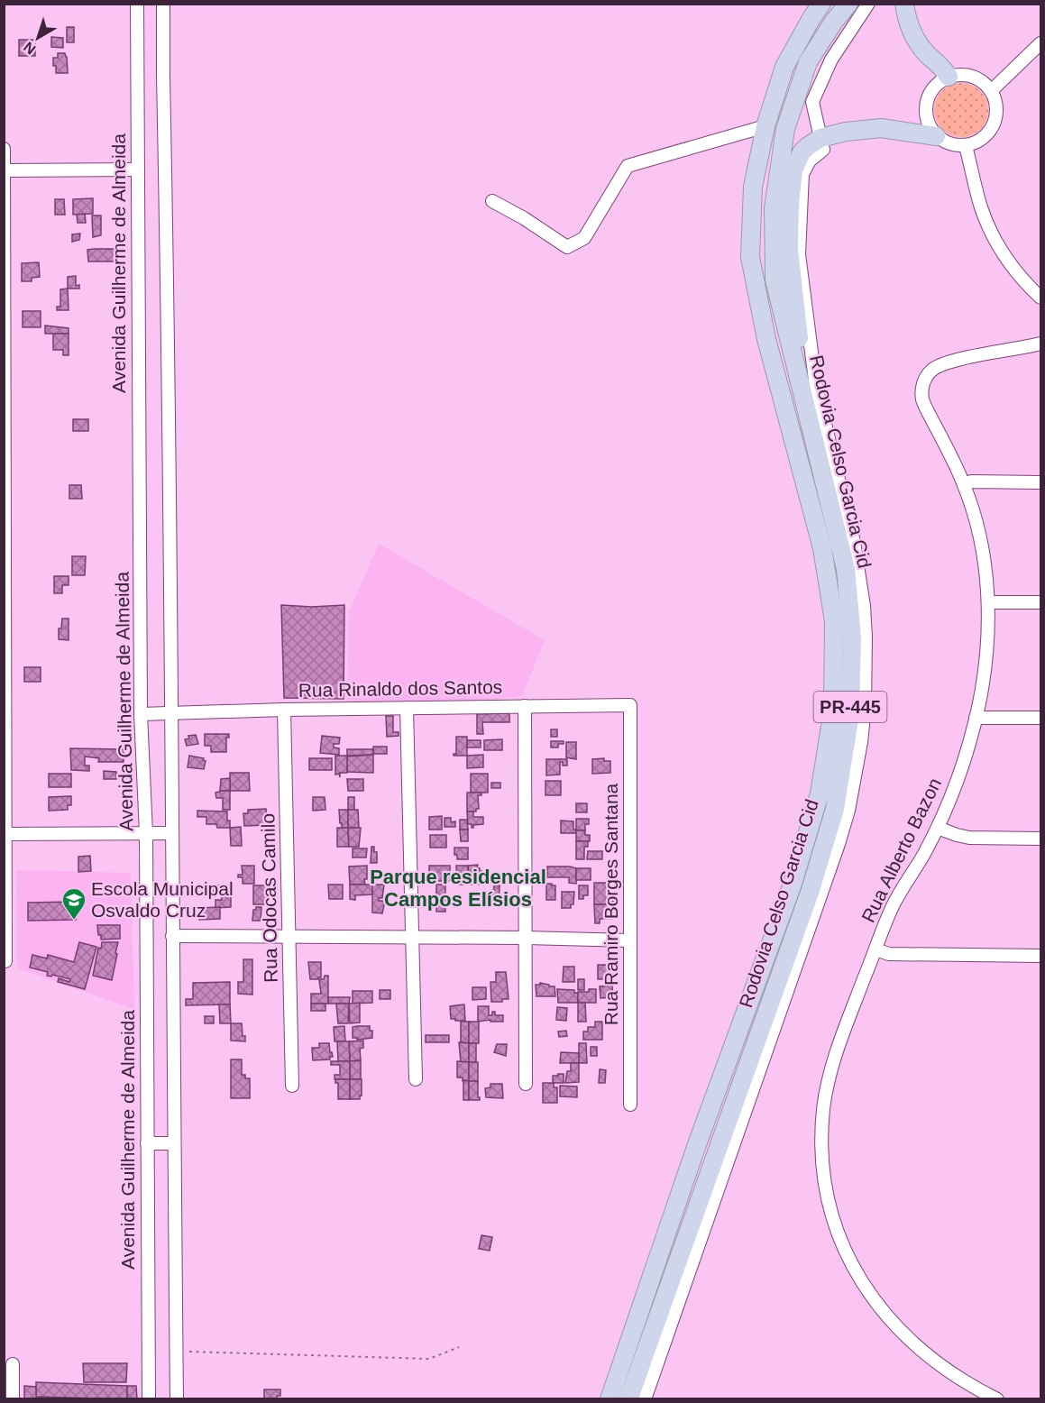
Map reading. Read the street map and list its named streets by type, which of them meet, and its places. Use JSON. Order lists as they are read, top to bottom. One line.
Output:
{"streets":{"highway":["Rodovia Celso Garcia Cid","PR-445"],"street":["Avenida Guilherme de Almeida","Rua Rinaldo dos Santos","Rua Alberto Bazon","Rua Odocas Camilo","Rua Ramiro Borges Santana"]},"crossings":[["Avenida Guilherme de Almeida","Rua Rinaldo dos Santos"],["Rua Rinaldo dos Santos","Rua Odocas Camilo"],["Rua Rinaldo dos Santos","Rua Ramiro Borges Santana"]],"districts":["Parque residencial Campos Elísios"],"places":{"school or university":["Escola Municipal Osvaldo Cruz"]},"north":"bottom left"}
